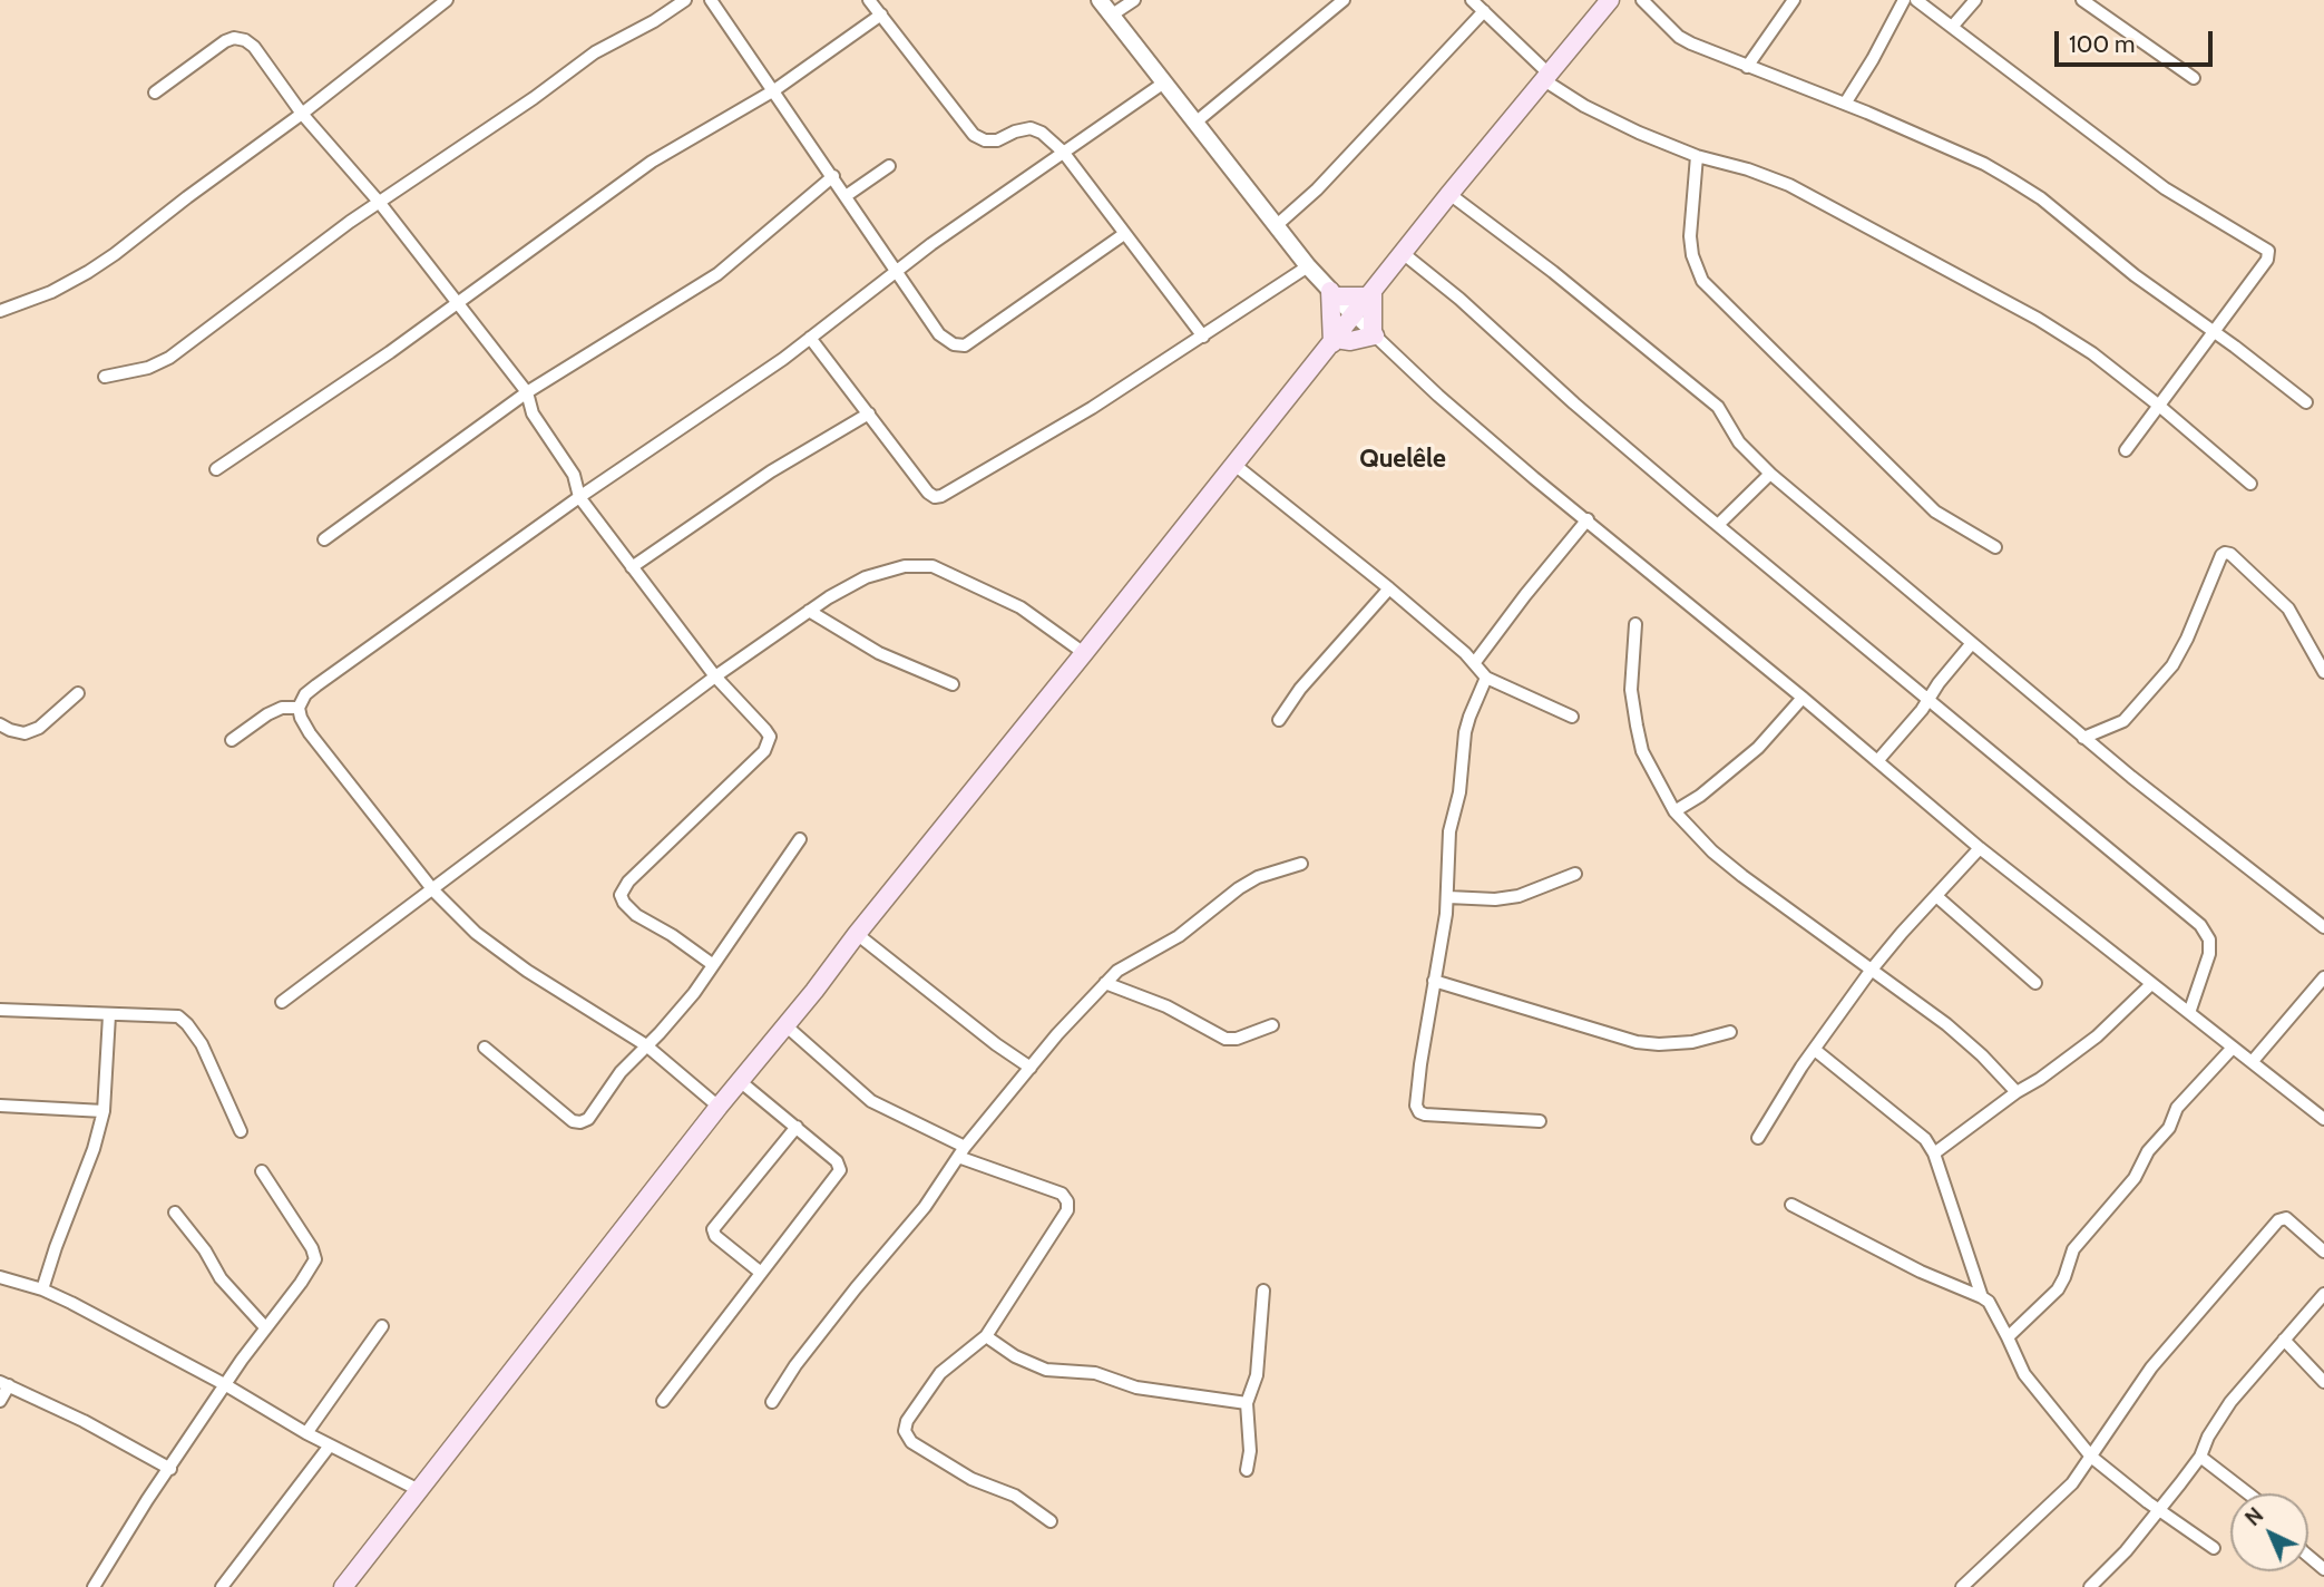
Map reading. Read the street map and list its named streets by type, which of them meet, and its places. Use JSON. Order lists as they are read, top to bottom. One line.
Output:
{"districts":["Quelêle"],"scale_bar":"100 m","north":"top left"}
